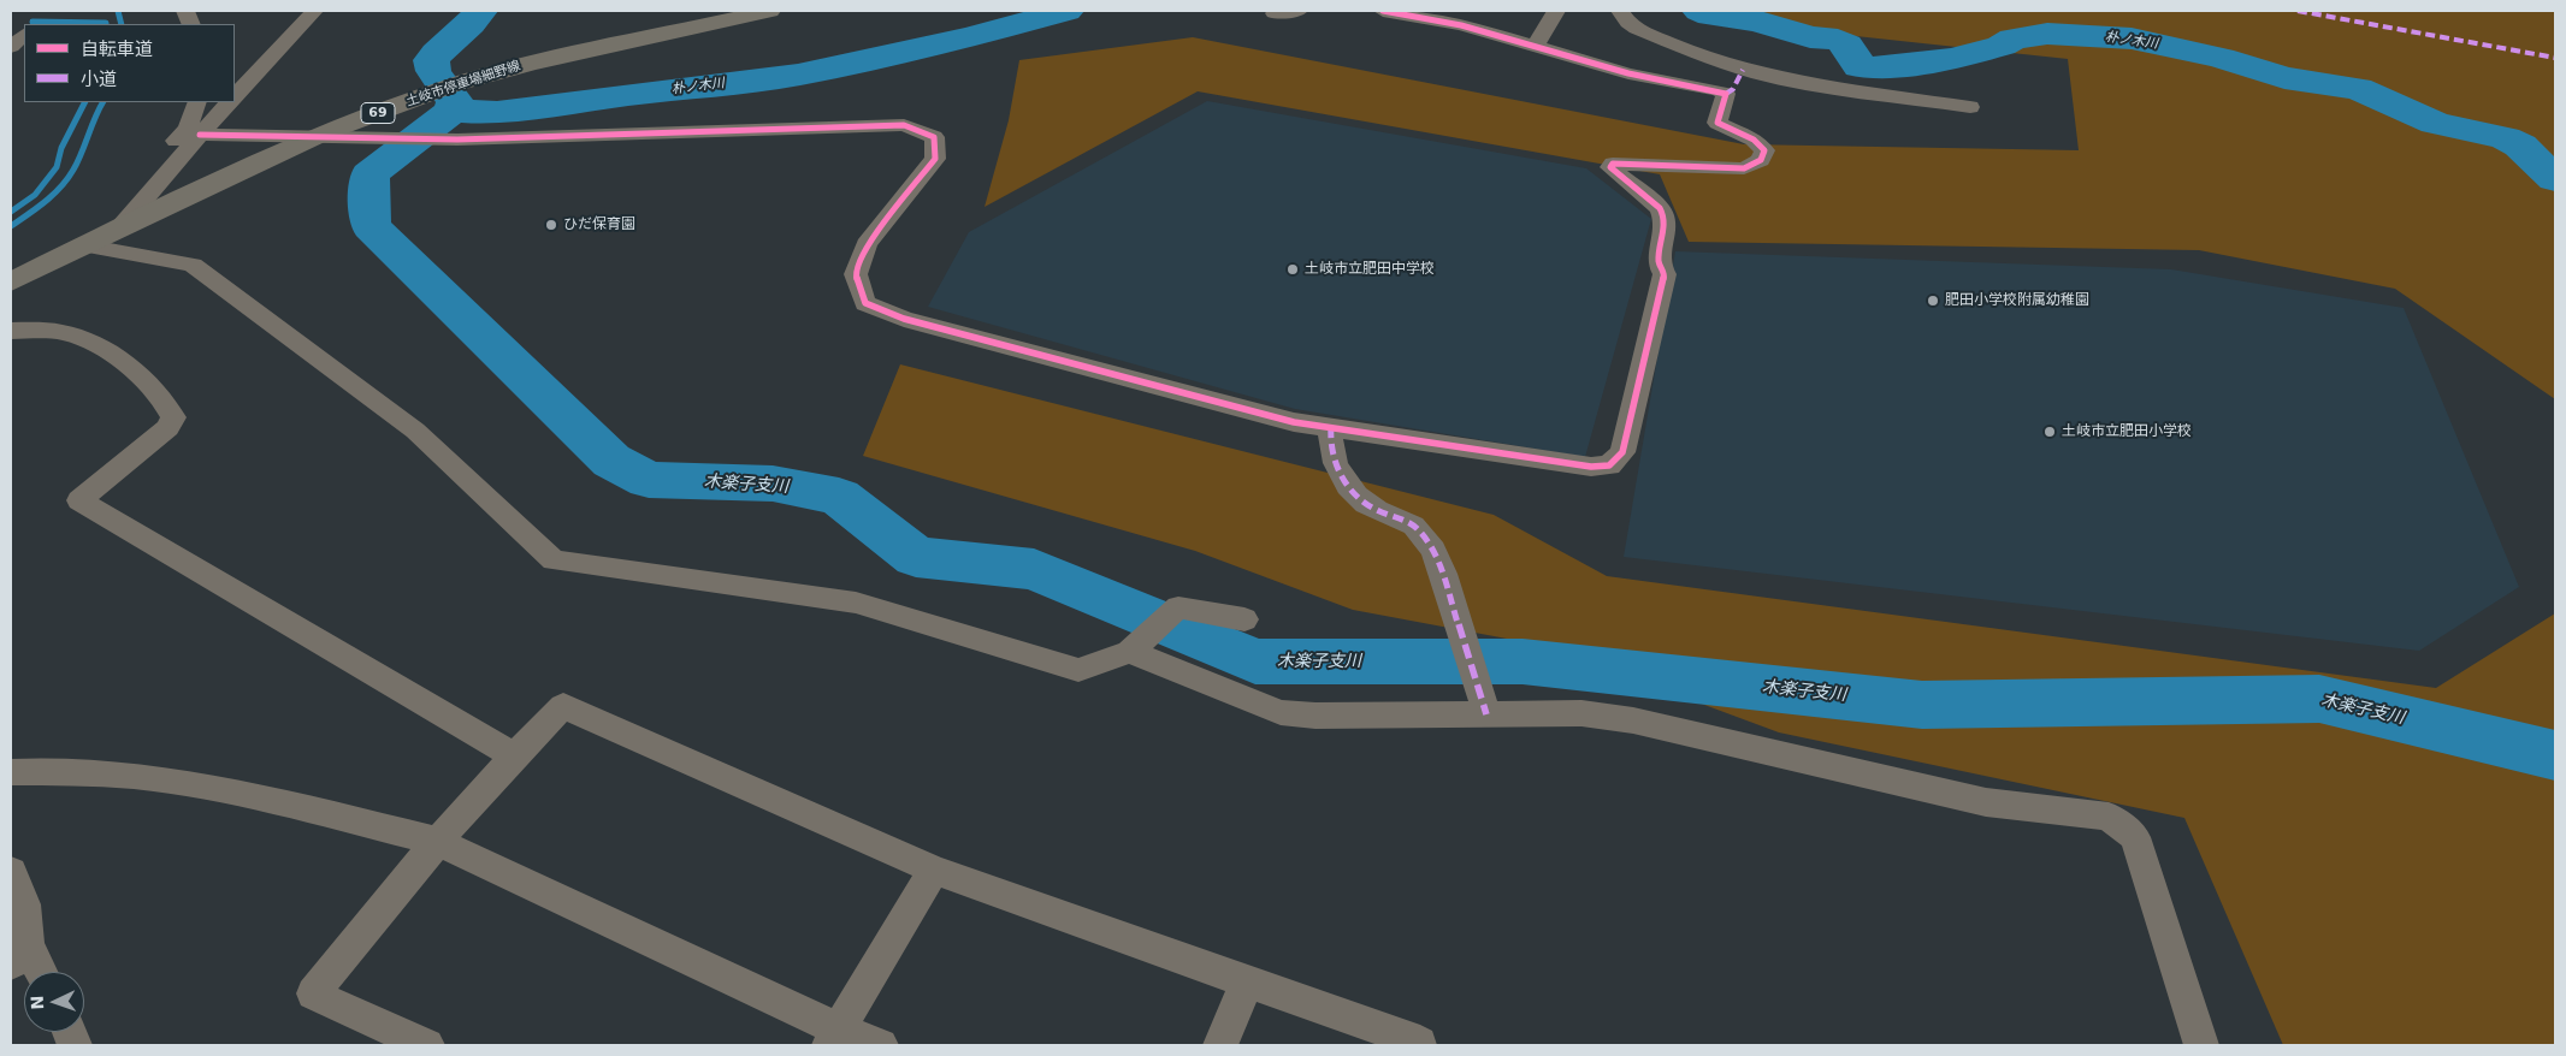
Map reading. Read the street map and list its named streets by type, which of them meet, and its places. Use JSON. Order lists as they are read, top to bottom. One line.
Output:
{"streets":{"main road":["土岐市停車場細野線","69"]},"water":["朴ノ木川","木楽子支川"],"places":["ひだ保育園","土岐市立肥田中学校","肥田小学校附属幼稚園","土岐市立肥田小学校"],"legend":["自転車道","小道"],"north":"left"}
